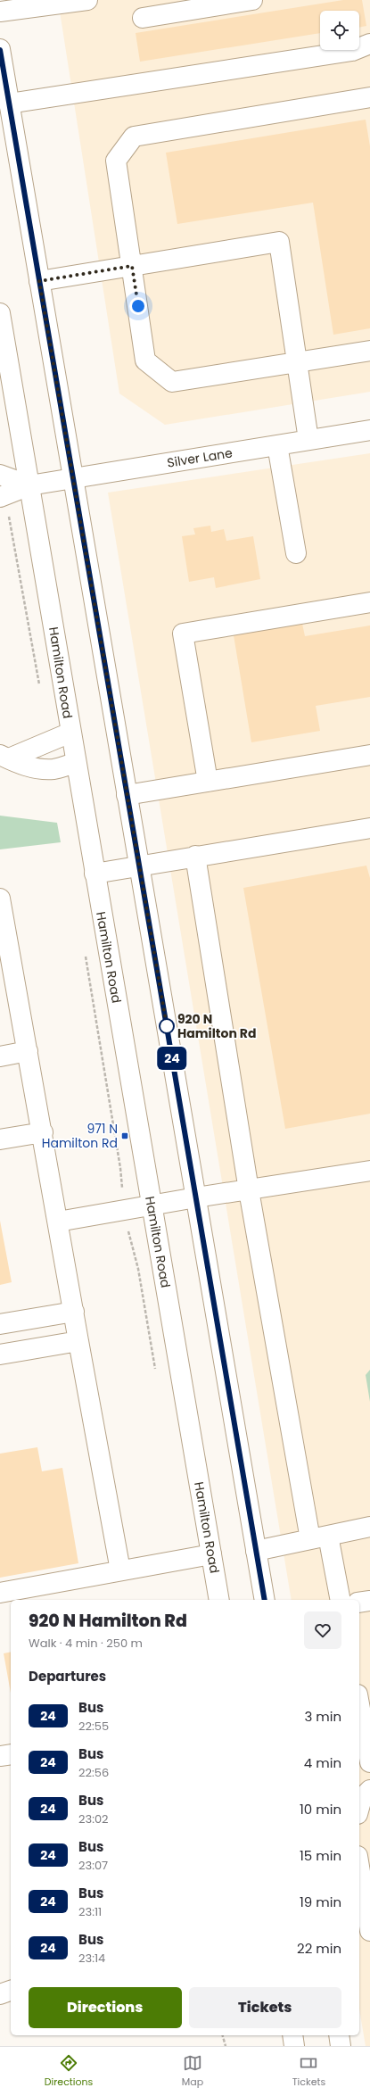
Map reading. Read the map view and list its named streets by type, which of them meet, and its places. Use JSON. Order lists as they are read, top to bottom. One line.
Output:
{"streets":{"main road":["Silver Lane","Hamilton Road"]},"crossings":[["Silver Lane","Hamilton Road"]],"places":{"other":["920 N Hamilton Rd"],"transit":["971 N Hamilton Rd"]},"lines":["bus line 24"],"page":{"on_map":"24","heading":[["920 N Hamilton Rd","Walk · 4 min · 250 m"],"Departures"],"list":[{"mark":"24","name":"Bus","note":"22:55","value":"3 min"},{"mark":"24","name":"Bus","note":"22:56","value":"4 min"},{"mark":"24","name":"Bus","note":"23:02","value":"10 min"},{"mark":"24","name":"Bus","note":"23:07","value":"15 min"},{"mark":"24","name":"Bus","note":"23:11","value":"19 min"},{"mark":"24","name":"Bus","note":"23:14","value":"22 min"}],"buttons":["Directions","Tickets"],"tabs":["Directions","Map","Tickets"]}}
